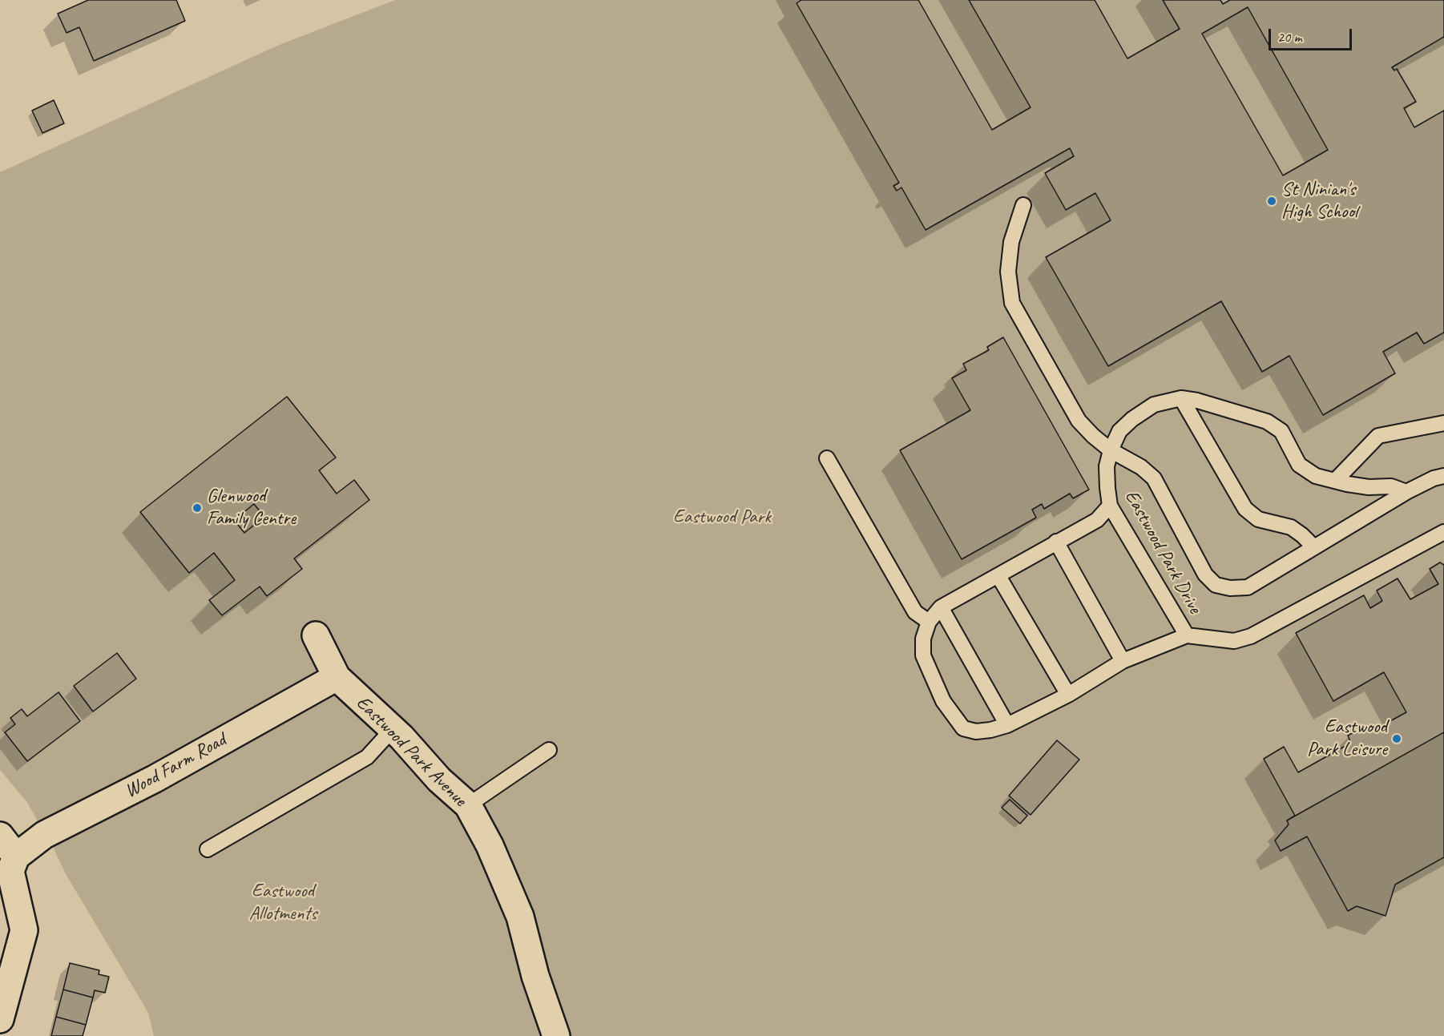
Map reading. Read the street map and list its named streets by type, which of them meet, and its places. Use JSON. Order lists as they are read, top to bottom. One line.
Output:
{"streets":{"street":["Eastwood Park Avenue","Wood Farm Road"],"lane":["Eastwood Park Drive"]},"crossings":[["Eastwood Park Avenue","Wood Farm Road"]],"parks":["Eastwood Park","Eastwood Allotments"],"places":["St Ninian's High School","Glenwood Family Centre","Eastwood Park Leisure"],"scale_bar":"20 m"}
